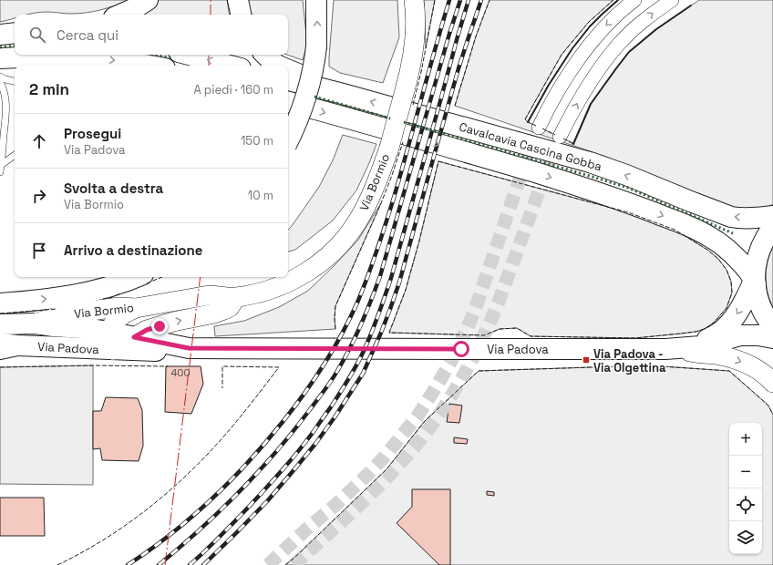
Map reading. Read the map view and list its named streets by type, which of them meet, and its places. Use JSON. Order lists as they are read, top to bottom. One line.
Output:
{"streets":{"main road":["Cavalcavia Cascina Gobba","Via Bormio","Via Padova"]},"crossings":[["Cavalcavia Cascina Gobba","Via Padova"],["Via Bormio","Via Padova"]],"places":{"transit":["Via Padova - Via Olgettina"]},"house_numbers":["400"],"page":{"search":"Cerca qui","heading":["2 min","A piedi · 160 m"],"list":[["Prosegui","Via Padova","150 m"],["Svolta a destra","Via Bormio","10 m"],"Arrivo a destinazione"],"map_buttons":["+","−"]}}
